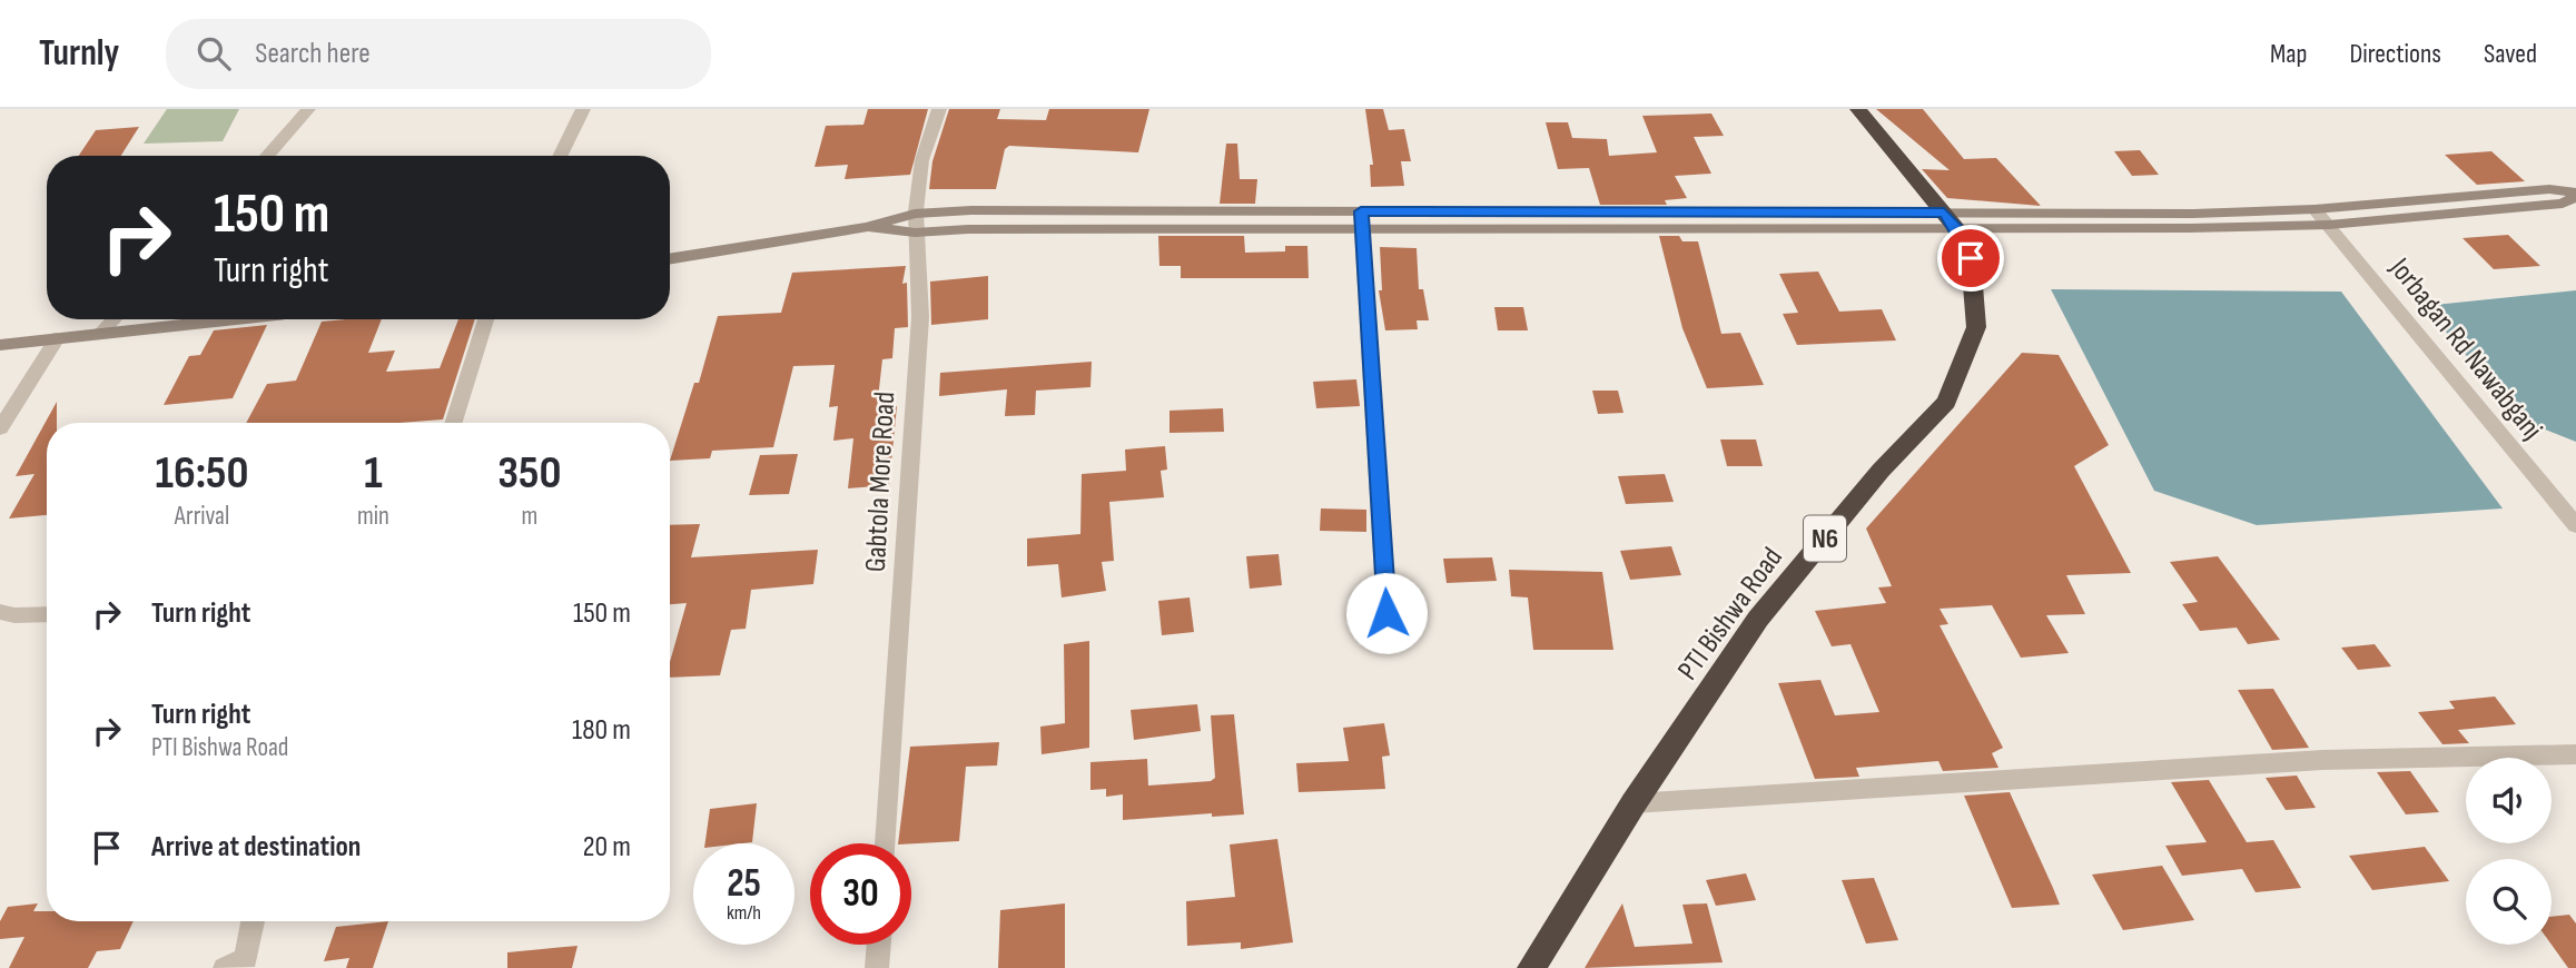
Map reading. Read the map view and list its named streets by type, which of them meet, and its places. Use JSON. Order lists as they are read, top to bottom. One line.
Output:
{"streets":{"highway":["N6","PTI Bishwa Road"],"street":["Jorbagan Rd Nawabganj","Gabtola More Road"]},"page":{"header":"Turnly","search":"Search here","nav":["Map","Directions","Saved"],"turn":["150 m","Turn right"],"eta":["16:50","Arrival","1","min","350","m"],"list":[{"name":"Turn right","value":"150 m"},{"name":"Turn right","note":"PTI Bishwa Road","value":"180 m"},{"name":"Arrive at destination","value":"20 m"}],"speed":"25 km/h","limit":"30"}}
